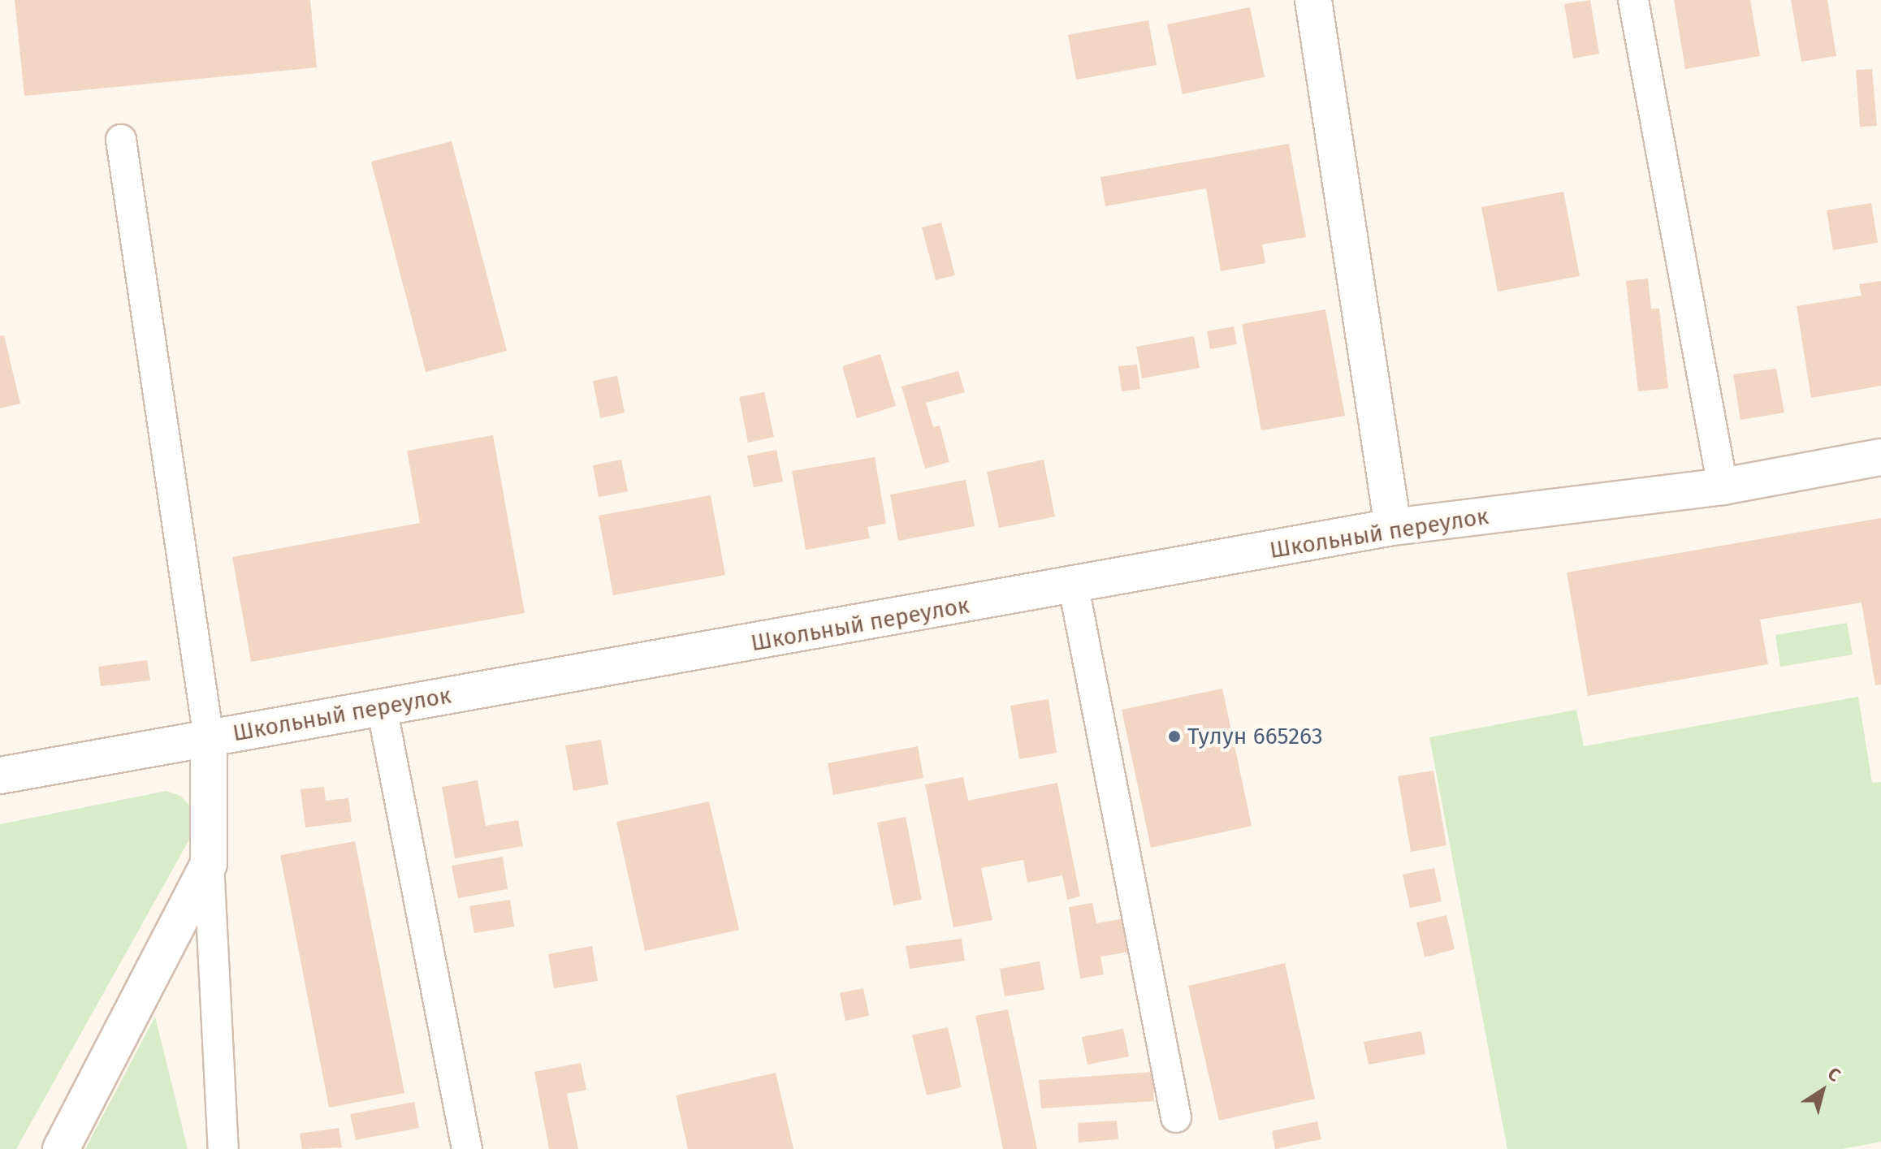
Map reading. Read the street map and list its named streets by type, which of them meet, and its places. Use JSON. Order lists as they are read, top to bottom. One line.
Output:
{"streets":{"street":["Школьный переулок"]},"places":["Тулун 665263"],"north":"top right"}
